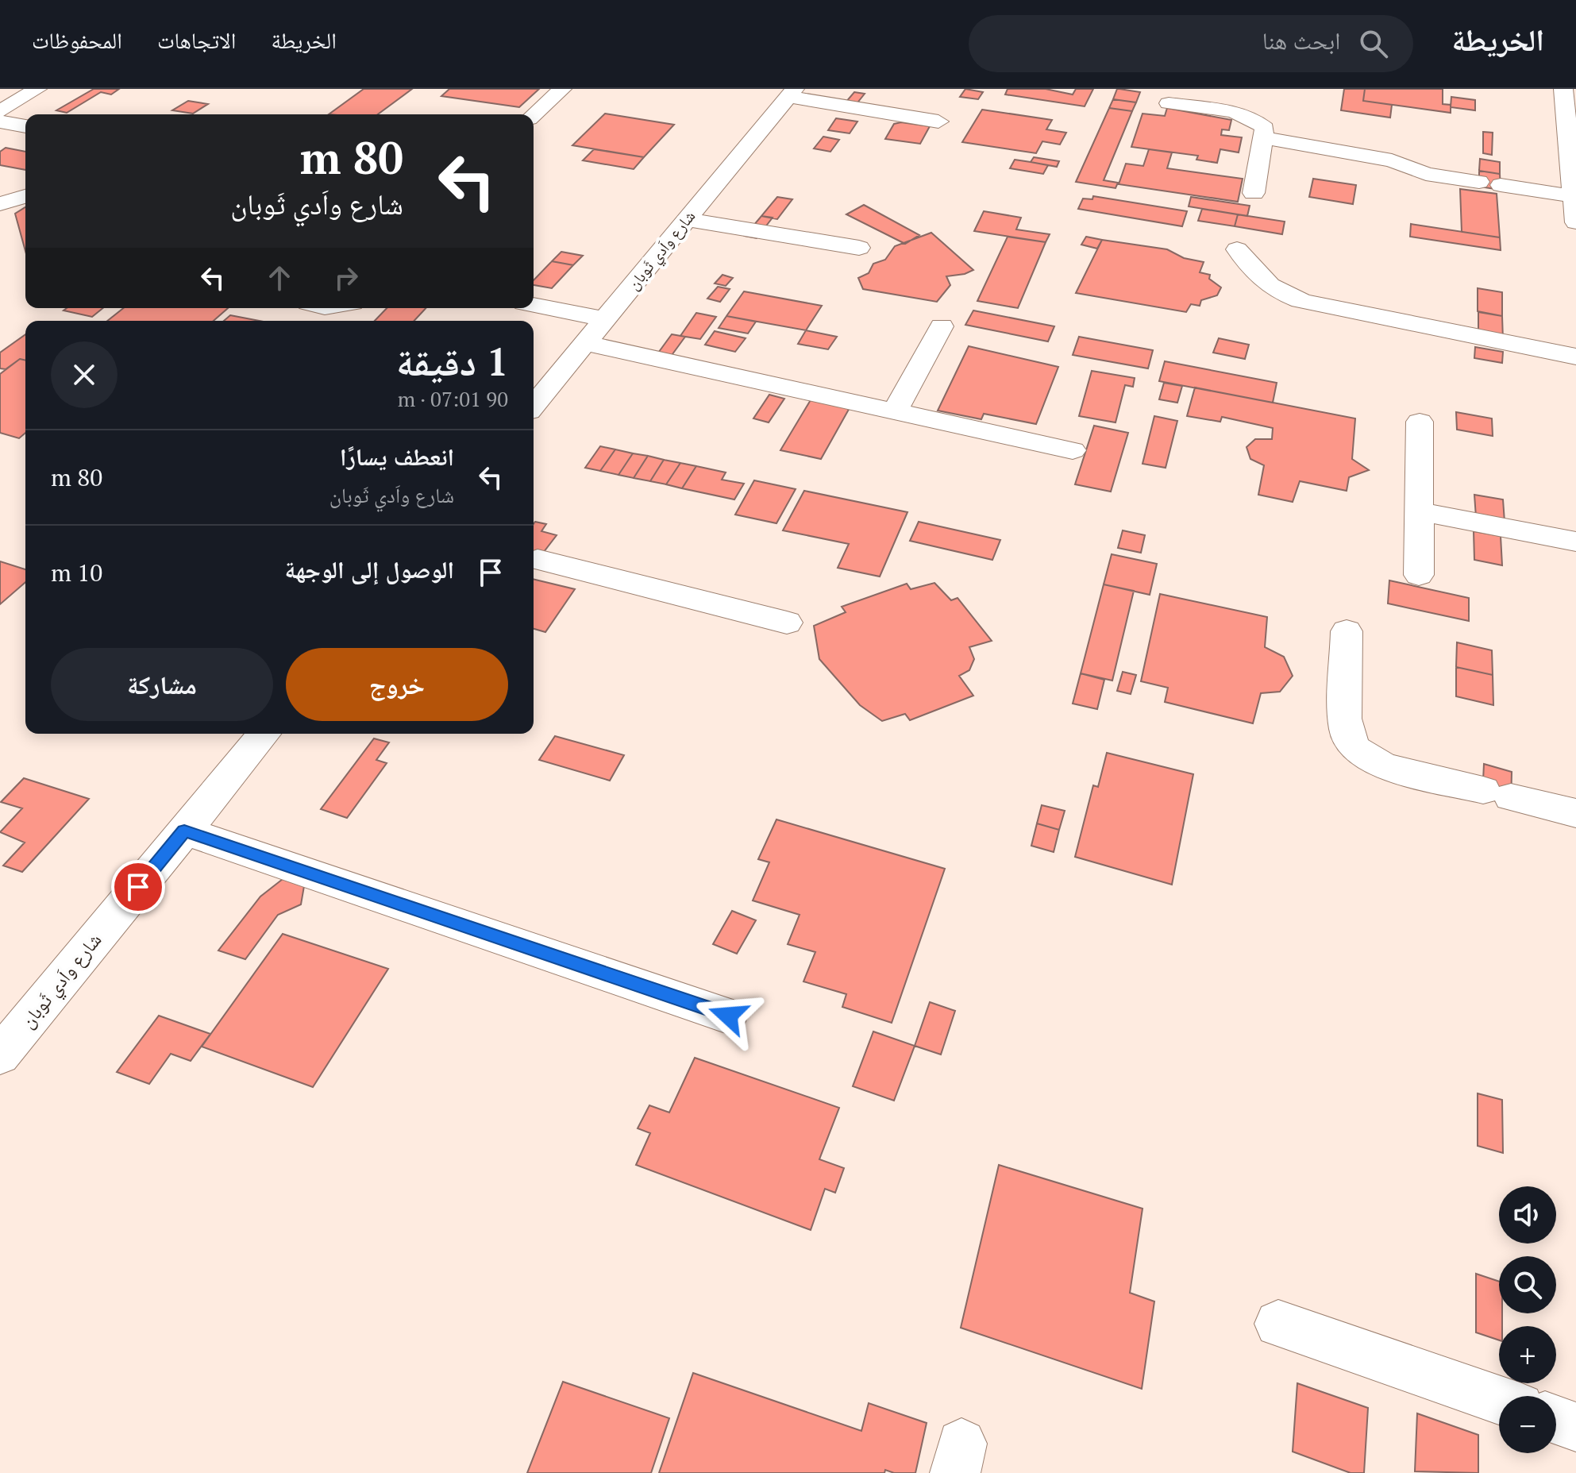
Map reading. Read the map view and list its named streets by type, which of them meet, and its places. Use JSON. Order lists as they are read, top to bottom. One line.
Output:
{"streets":{"street":["شارع واَدي ثَوبان"]},"page":{"header":"الخريطة","search":"ابحث هنا","nav":["الخريطة","الاتجاهات","المحفوظات"],"turn":["80 m","شارع واَدي ثَوبان"],"heading":["1 دقيقة","90 m · 07:01"],"list":[{"name":"انعطف يسارًا","note":"شارع واَدي ثَوبان","value":"80 m"},{"name":"الوصول إلى الوجهة","value":"10 m"}],"buttons":["خروج","مشاركة"],"map_buttons":["+","−"]}}
